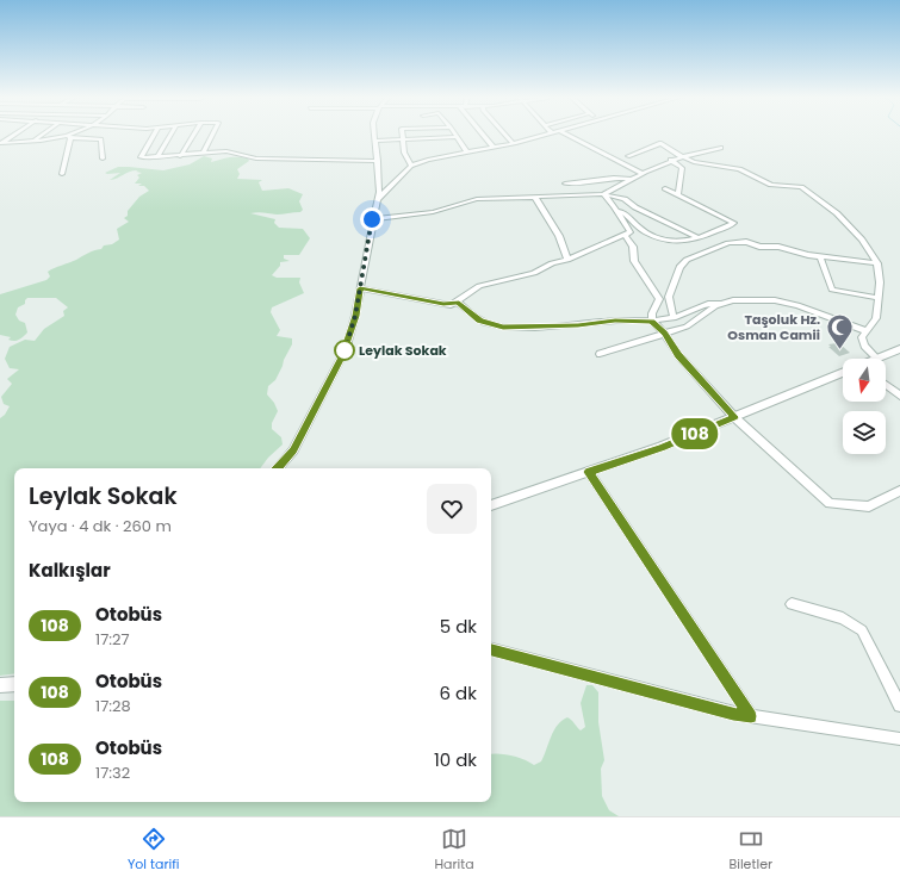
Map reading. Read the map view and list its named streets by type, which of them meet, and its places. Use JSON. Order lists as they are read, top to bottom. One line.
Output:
{"places":{"mosque":["Taşoluk Hz. Osman Camii"],"other":["Leylak Sokak"]},"lines":["bus line 108"],"north":"bottom","page":{"on_map":"108","heading":[["Leylak Sokak","Yaya · 4 dk · 260 m"],"Kalkışlar"],"list":[{"mark":"108","name":"Otobüs","note":"17:27","value":"5 dk"},{"mark":"108","name":"Otobüs","note":"17:28","value":"6 dk"},{"mark":"108","name":"Otobüs","note":"17:32","value":"10 dk"}],"tabs":["Yol tarifi","Harita","Biletler"]}}
